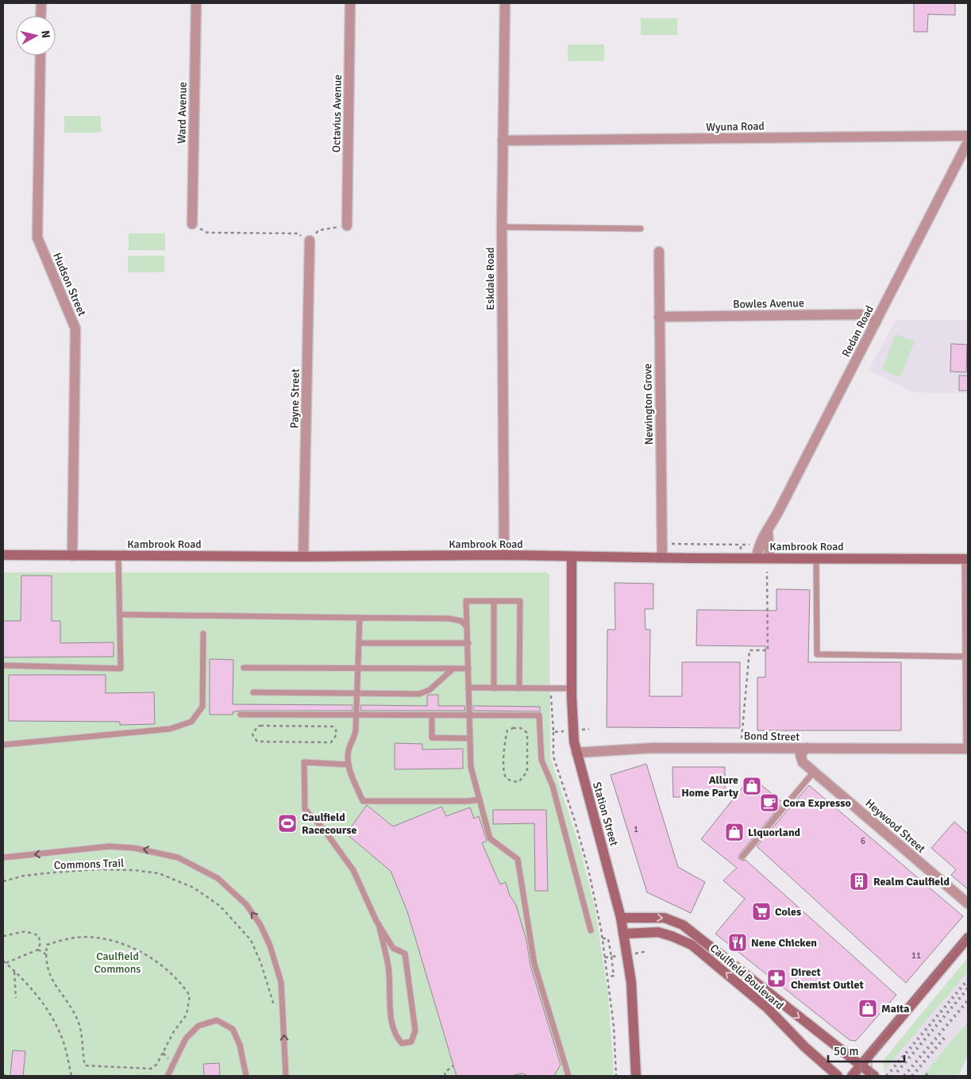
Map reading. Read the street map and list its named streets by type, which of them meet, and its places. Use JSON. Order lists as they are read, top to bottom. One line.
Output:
{"streets":{"street":["Ward Avenue","Octavius Avenue","Wyuna Road","Eskdale Road","Hudson Street","Bowles Avenue","Redan Road","Payne Street","Newington Grove","Kambrook Road","Bond Street","Station Street","Heywood Street","Caulfield Boulevard"],"path":["Commons Trail"]},"crossings":[["Wyuna Road","Eskdale Road"],["Eskdale Road","Kambrook Road"],["Hudson Street","Kambrook Road"],["Bowles Avenue","Redan Road"],["Bowles Avenue","Newington Grove"],["Redan Road","Kambrook Road"],["Payne Street","Kambrook Road"],["Newington Grove","Kambrook Road"],["Kambrook Road","Station Street"],["Bond Street","Station Street"],["Bond Street","Heywood Street"],["Station Street","Caulfield Boulevard"]],"parks":["Caulfield Commons"],"places":{"shop":["Allure Home Party","Liquorland","Maita"],"cafe":["Cora Expresso"],"sports":["Caulfield Racecourse"],"building":["Realm Caulfield"],"supermarket":["Coles"],"restaurant":["Nene Chicken"],"pharmacy":["Direct Chemist Outlet"]},"house_numbers":["1","6","11"],"scale_bar":"50 m","north":"right"}
